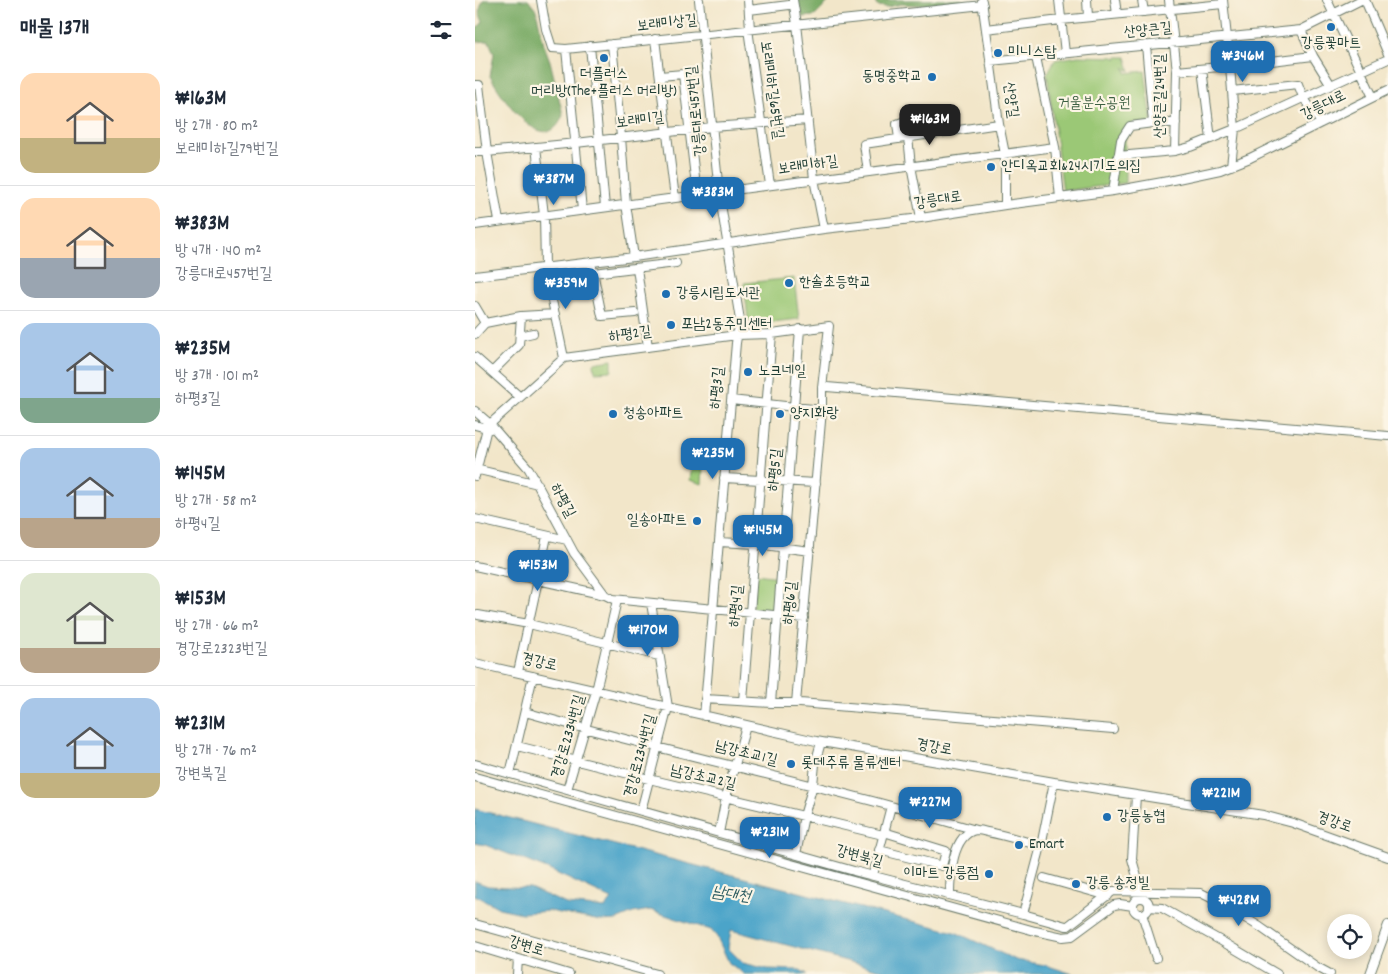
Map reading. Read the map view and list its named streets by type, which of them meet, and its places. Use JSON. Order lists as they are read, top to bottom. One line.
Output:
{"streets":{"street":["보래미상길","산양큰길","보래미하길65번길","산양큰길24번길","산양길","강릉대로","강릉대로457번길","보래미길","보래미하길","하평2길","하평3길","하평5길","하평길","하평6길","하평4길","경강로","경강로2334번길","남강초교1길","경강로2344번길","남강초교2길","강변북길","강변로"]},"crossings":[["보래미상길","보래미하길65번길"],["보래미상길","산양길"],["보래미상길","강릉대로457번길"],["산양큰길","산양큰길24번길"],["산양큰길","산양길"],["보래미하길65번길","보래미길"],["보래미하길65번길","보래미하길"],["산양길","강릉대로"],["산양길","보래미하길"],["강릉대로","강릉대로457번길"],["강릉대로","하평3길"],["강릉대로457번길","보래미길"],["강릉대로457번길","보래미하길"],["강릉대로457번길","하평3길"],["하평2길","하평3길"],["하평2길","하평5길"],["하평2길","하평6길"],["하평2길","하평4길"],["하평3길","하평6길"],["하평3길","경강로"],["하평5길","하평6길"],["하평6길","하평4길"],["경강로","경강로2334번길"],["경강로","경강로2344번길"],["경강로2334번길","남강초교1길"],["경강로2334번길","남강초교2길"],["경강로2334번길","강변북길"],["남강초교1길","경강로2344번길"],["경강로2344번길","남강초교2길"],["경강로2344번길","강변북길"]],"water":["남대천"],"parks":["거울분수공원"],"places":["강릉꽃마트","미니스탑","더플러스 머리방(The+플러스 머리방)","동명중학교","안디옥교회&24시기도의집","한솔초등학교","강릉시립도서관","포남2동주민센터","노크네일","청송아파트","양지화랑","일송아파트","롯데주류 물류센터","강릉농협","Emart","이마트 강릉점","강릉 송정빌"],"page":{"heading":"매물 13개","price":["₩346M","₩163M","₩387M","₩383M","₩359M","₩235M","₩145M","₩153M","₩170M","₩221M","₩227M","₩231M","₩428M"],"list":[{"name":"₩163M","note":"방 2개 · 80 m² · 보래미하길79번길"},{"name":"₩383M","note":"방 4개 · 140 m² · 강릉대로457번길"},{"name":"₩235M","note":"방 3개 · 101 m² · 하평3길"},{"name":"₩145M","note":"방 2개 · 58 m² · 하평4길"},{"name":"₩153M","note":"방 2개 · 66 m² · 경강로2323번길"},{"name":"₩231M","note":"방 2개 · 76 m² · 강변북길"}]}}
